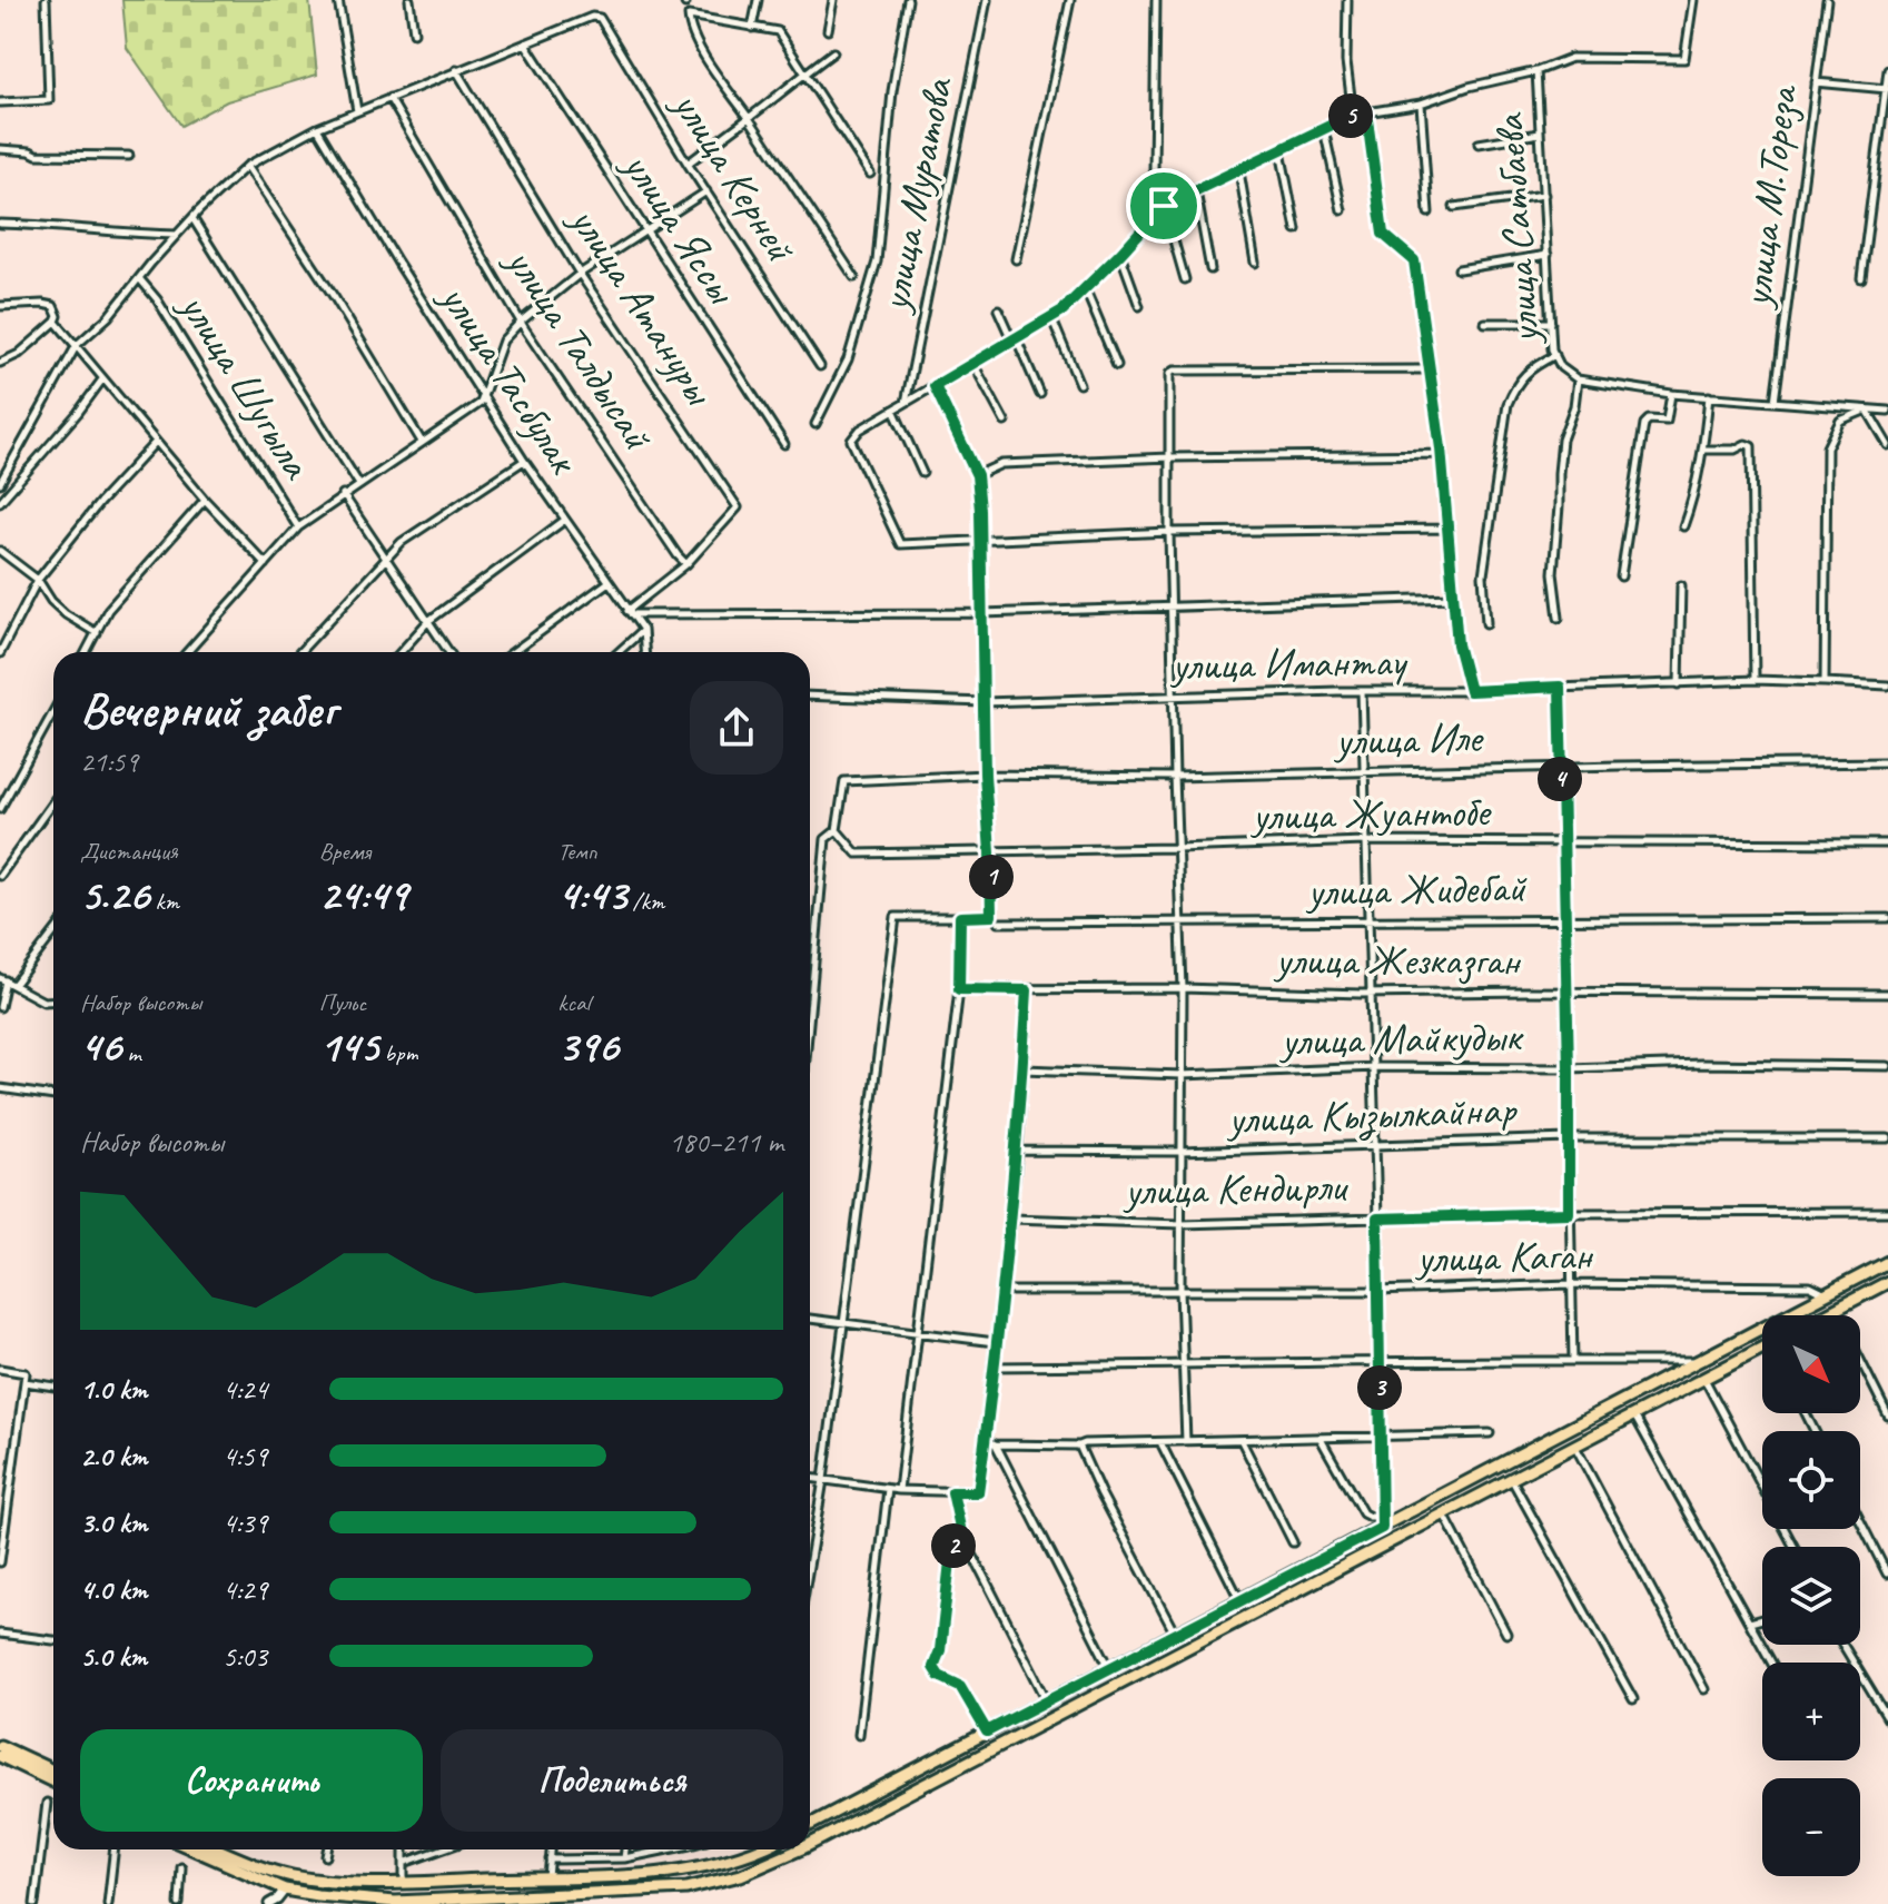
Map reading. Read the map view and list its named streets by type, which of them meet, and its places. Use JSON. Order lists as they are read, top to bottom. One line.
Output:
{"streets":{"street":["улица Керней","улица Муратова","улица М.Тореза","улица Яссы","улица Сатбаева","улица Атануры","улица Талдысай","улица Тасбулак","улица Шугыла","улица Имантау","улица Иле","улица Жуантобе","улица Жидебай","улица Жезказган","улица Майкудык","улица Кызылкайнар","улица Кендирли","улица Каган"]},"crossings":[["улица Керней","улица Яссы"],["улица М.Тореза","улица Сатбаева"],["улица Атануры","улица Талдысай"],["улица Иле","улица Жуантобе"]],"north":"bottom right","page":{"pins":["5","4","1","3","2"],"heading":["Вечерний забег","21:59"],"stats":[["Дистанция","5.26 km"],["Время","24:49"],["Темп","4:43 /km"],["Набор высоты","46 m"],["Пульс","145 bpm"],["kcal","396"]],"chart":["Набор высоты","180–211 m"],"map_buttons":["+","−"],"list":[{"name":"1.0 km","note":"4:24"},{"name":"2.0 km","note":"4:59"},{"name":"3.0 km","note":"4:39"},{"name":"4.0 km","note":"4:29"},{"name":"5.0 km","note":"5:03"}],"buttons":["Сохранить","Поделиться"]}}
